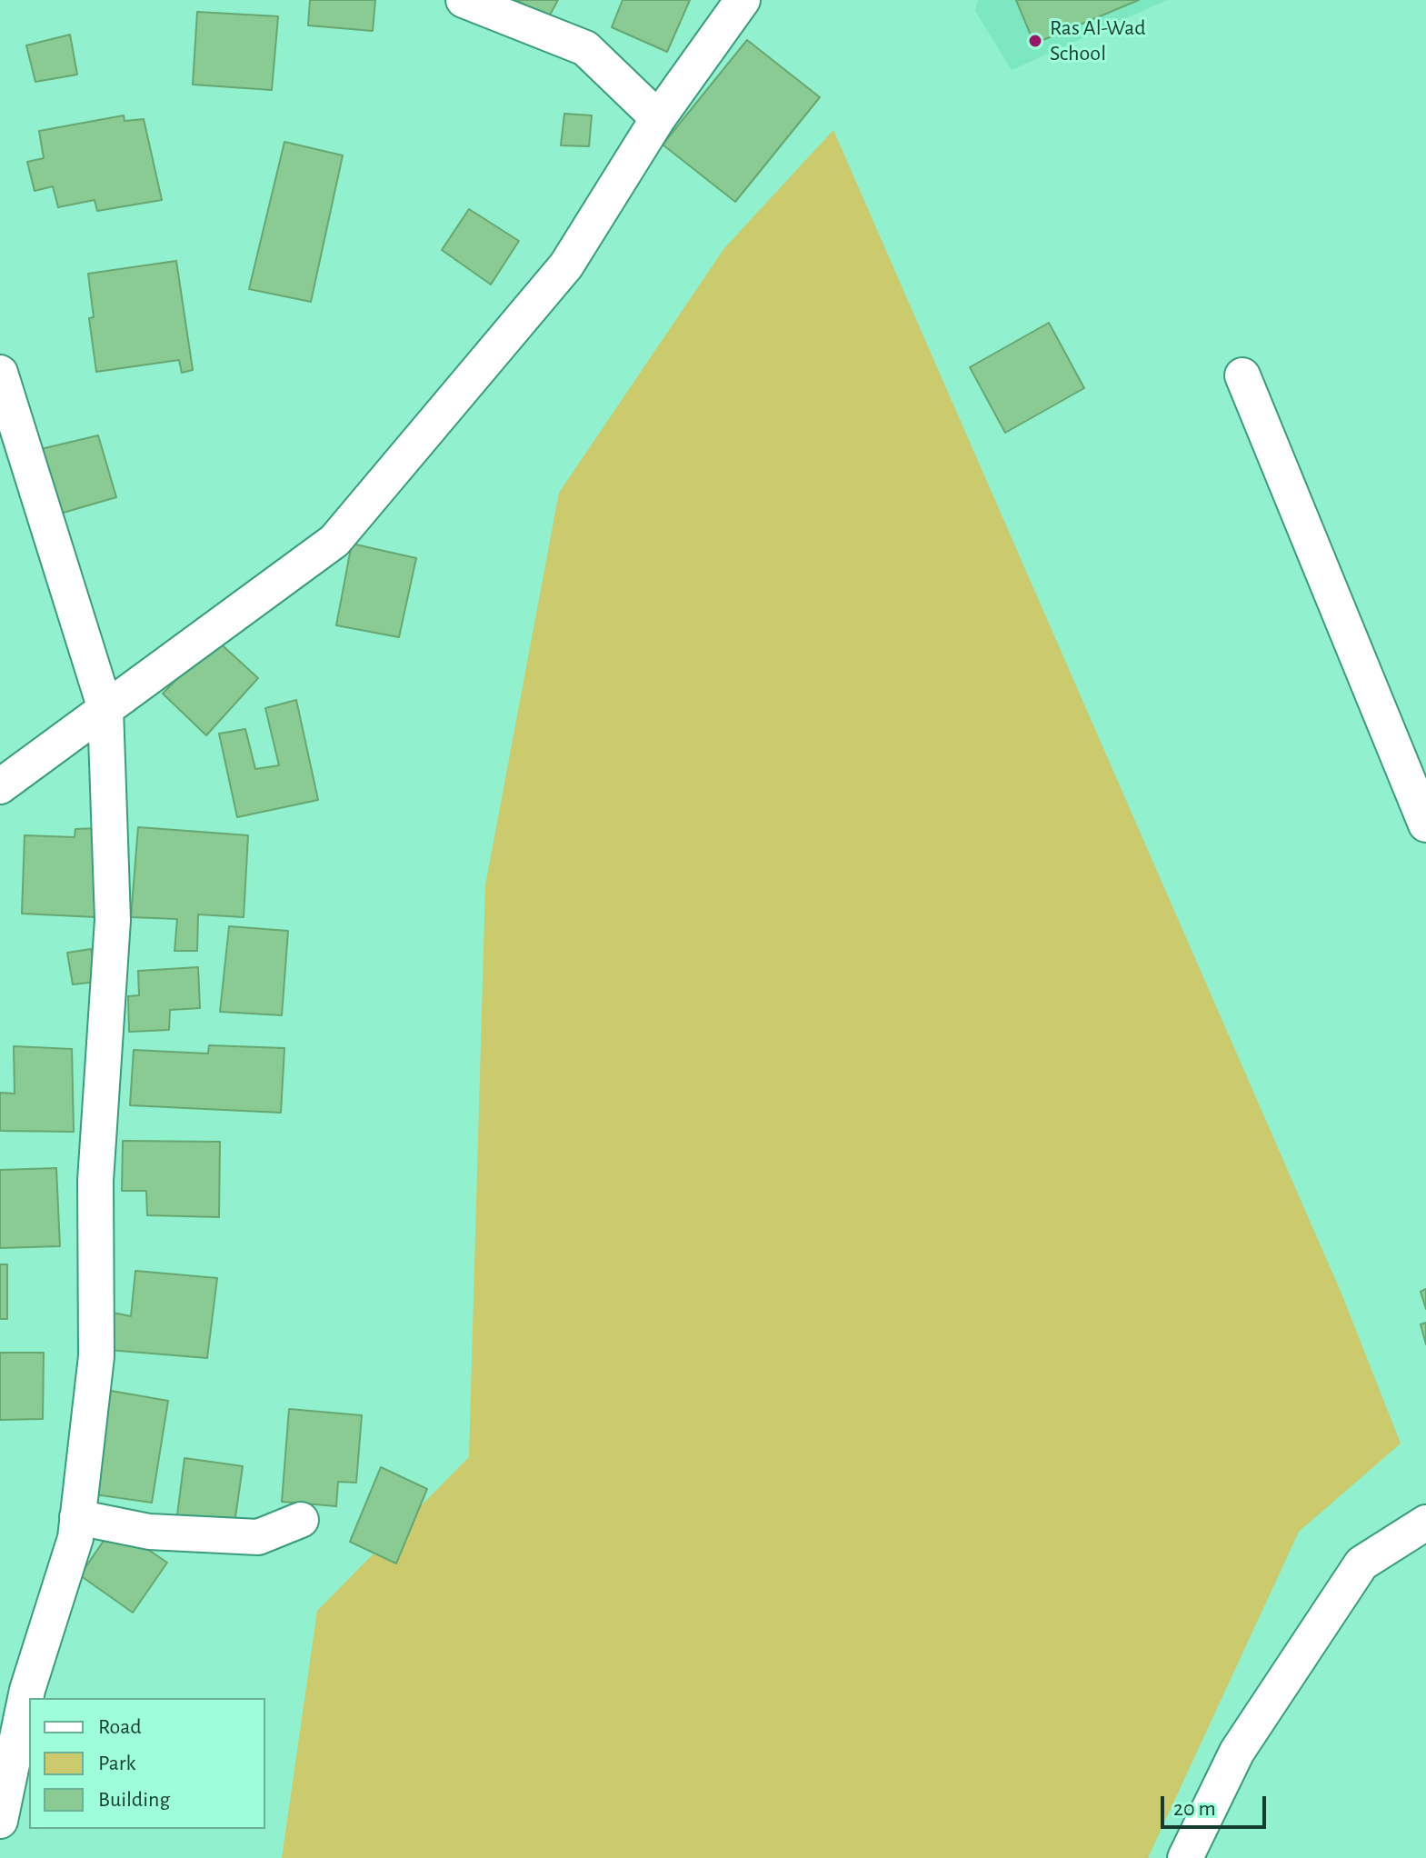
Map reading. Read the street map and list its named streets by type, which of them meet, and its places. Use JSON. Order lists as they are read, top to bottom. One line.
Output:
{"places":["Ras Al-Wad School"],"legend":["Road","Park","Building"],"scale_bar":"20 m"}
